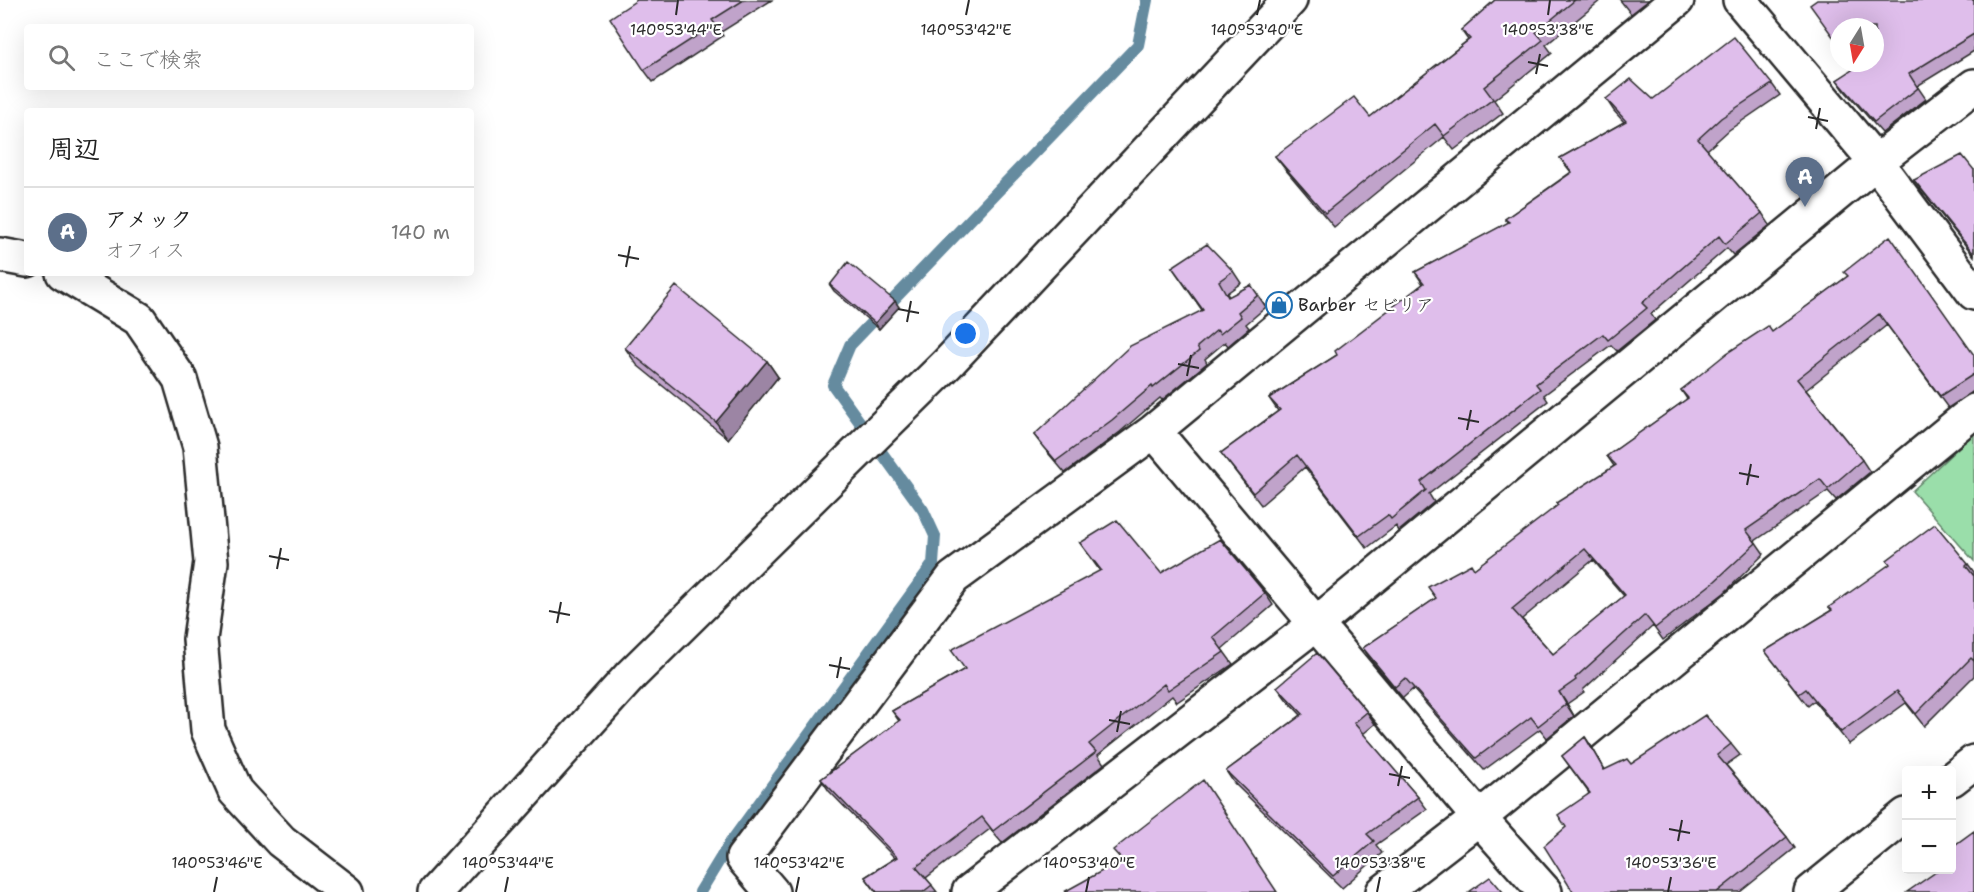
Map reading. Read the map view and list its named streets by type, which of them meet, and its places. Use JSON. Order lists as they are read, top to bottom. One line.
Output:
{"places":{"shop":["Barber セビリア"]},"north":"bottom","page":{"search":"ここで検索","heading":"周辺","pins":"A","list":[{"mark":"A","name":"アメック","note":"オフィス","value":"140 m"}],"map_buttons":["+","−"]},"coordinates":["140°53'44\"E","140°53'42\"E","140°53'40\"E","140°53'38\"E","140°53'46\"E","140°53'36\"E"]}
